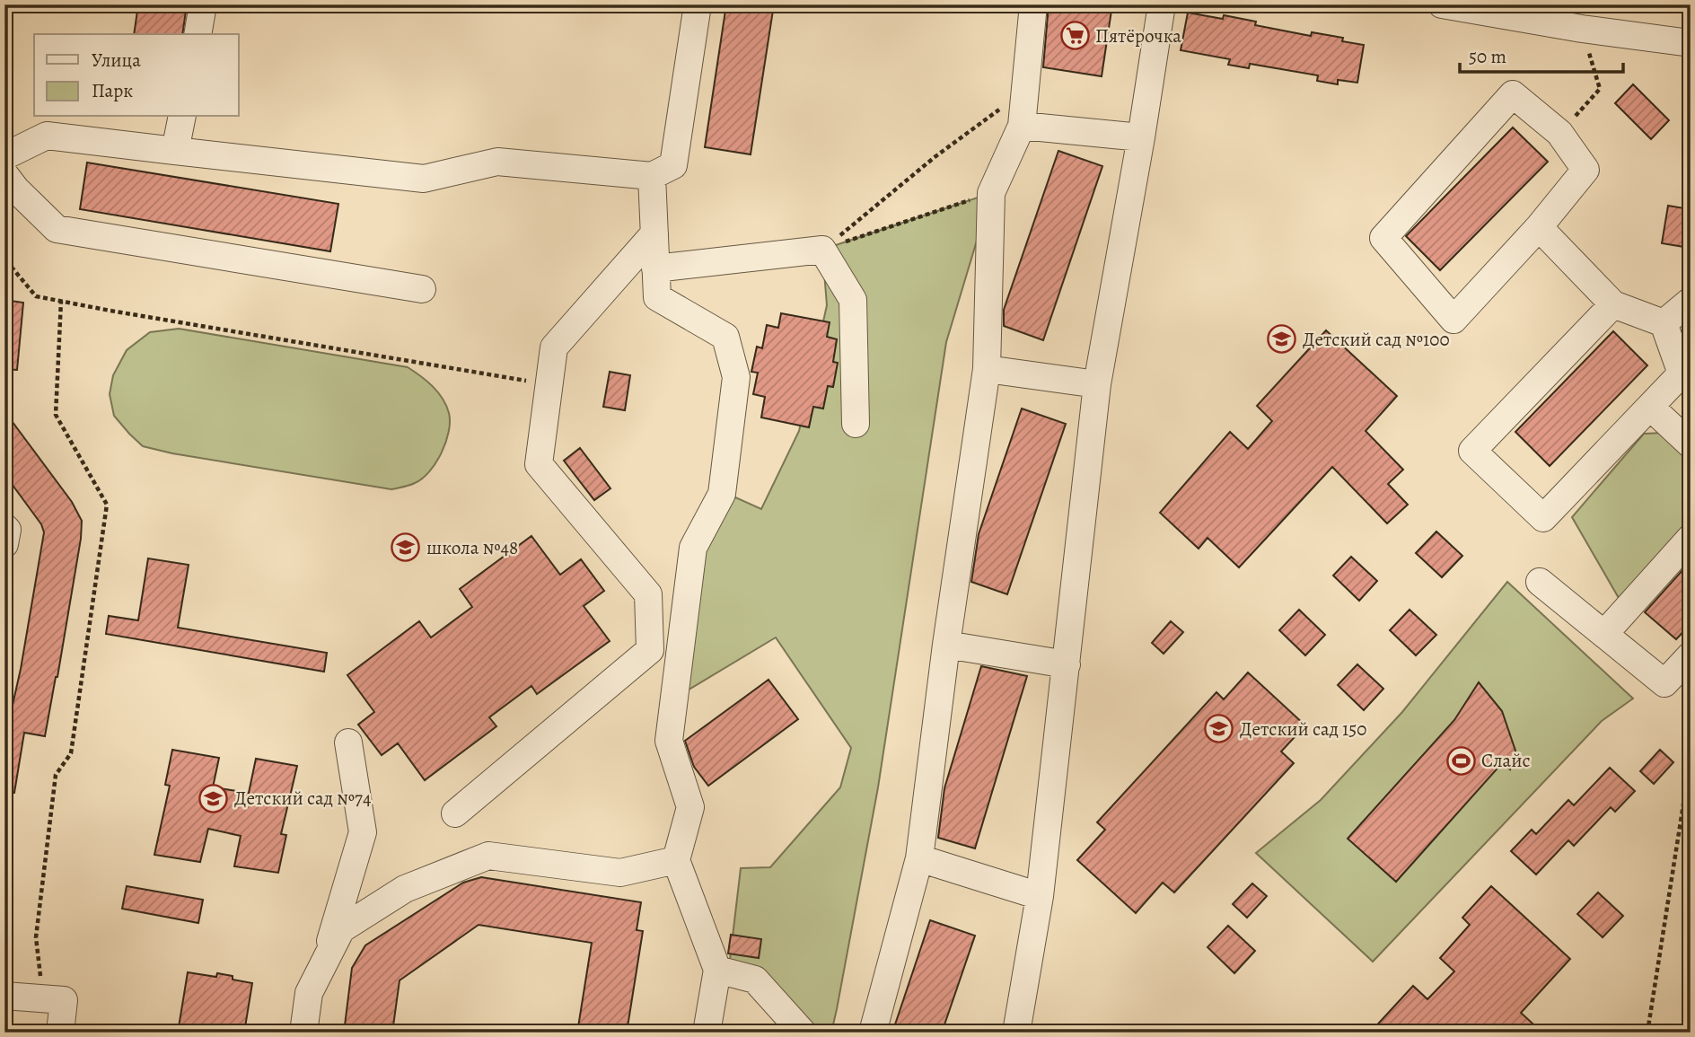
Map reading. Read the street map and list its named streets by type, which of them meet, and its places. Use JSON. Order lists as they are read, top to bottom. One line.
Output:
{"places":{"supermarket":["Пятёрочка"],"school or university":["Детский сад №100","школа №48","Детский сад 150","Детский сад №74"],"sports":["Слайс"]},"legend":["Улица","Парк"],"scale_bar":"50 m"}
